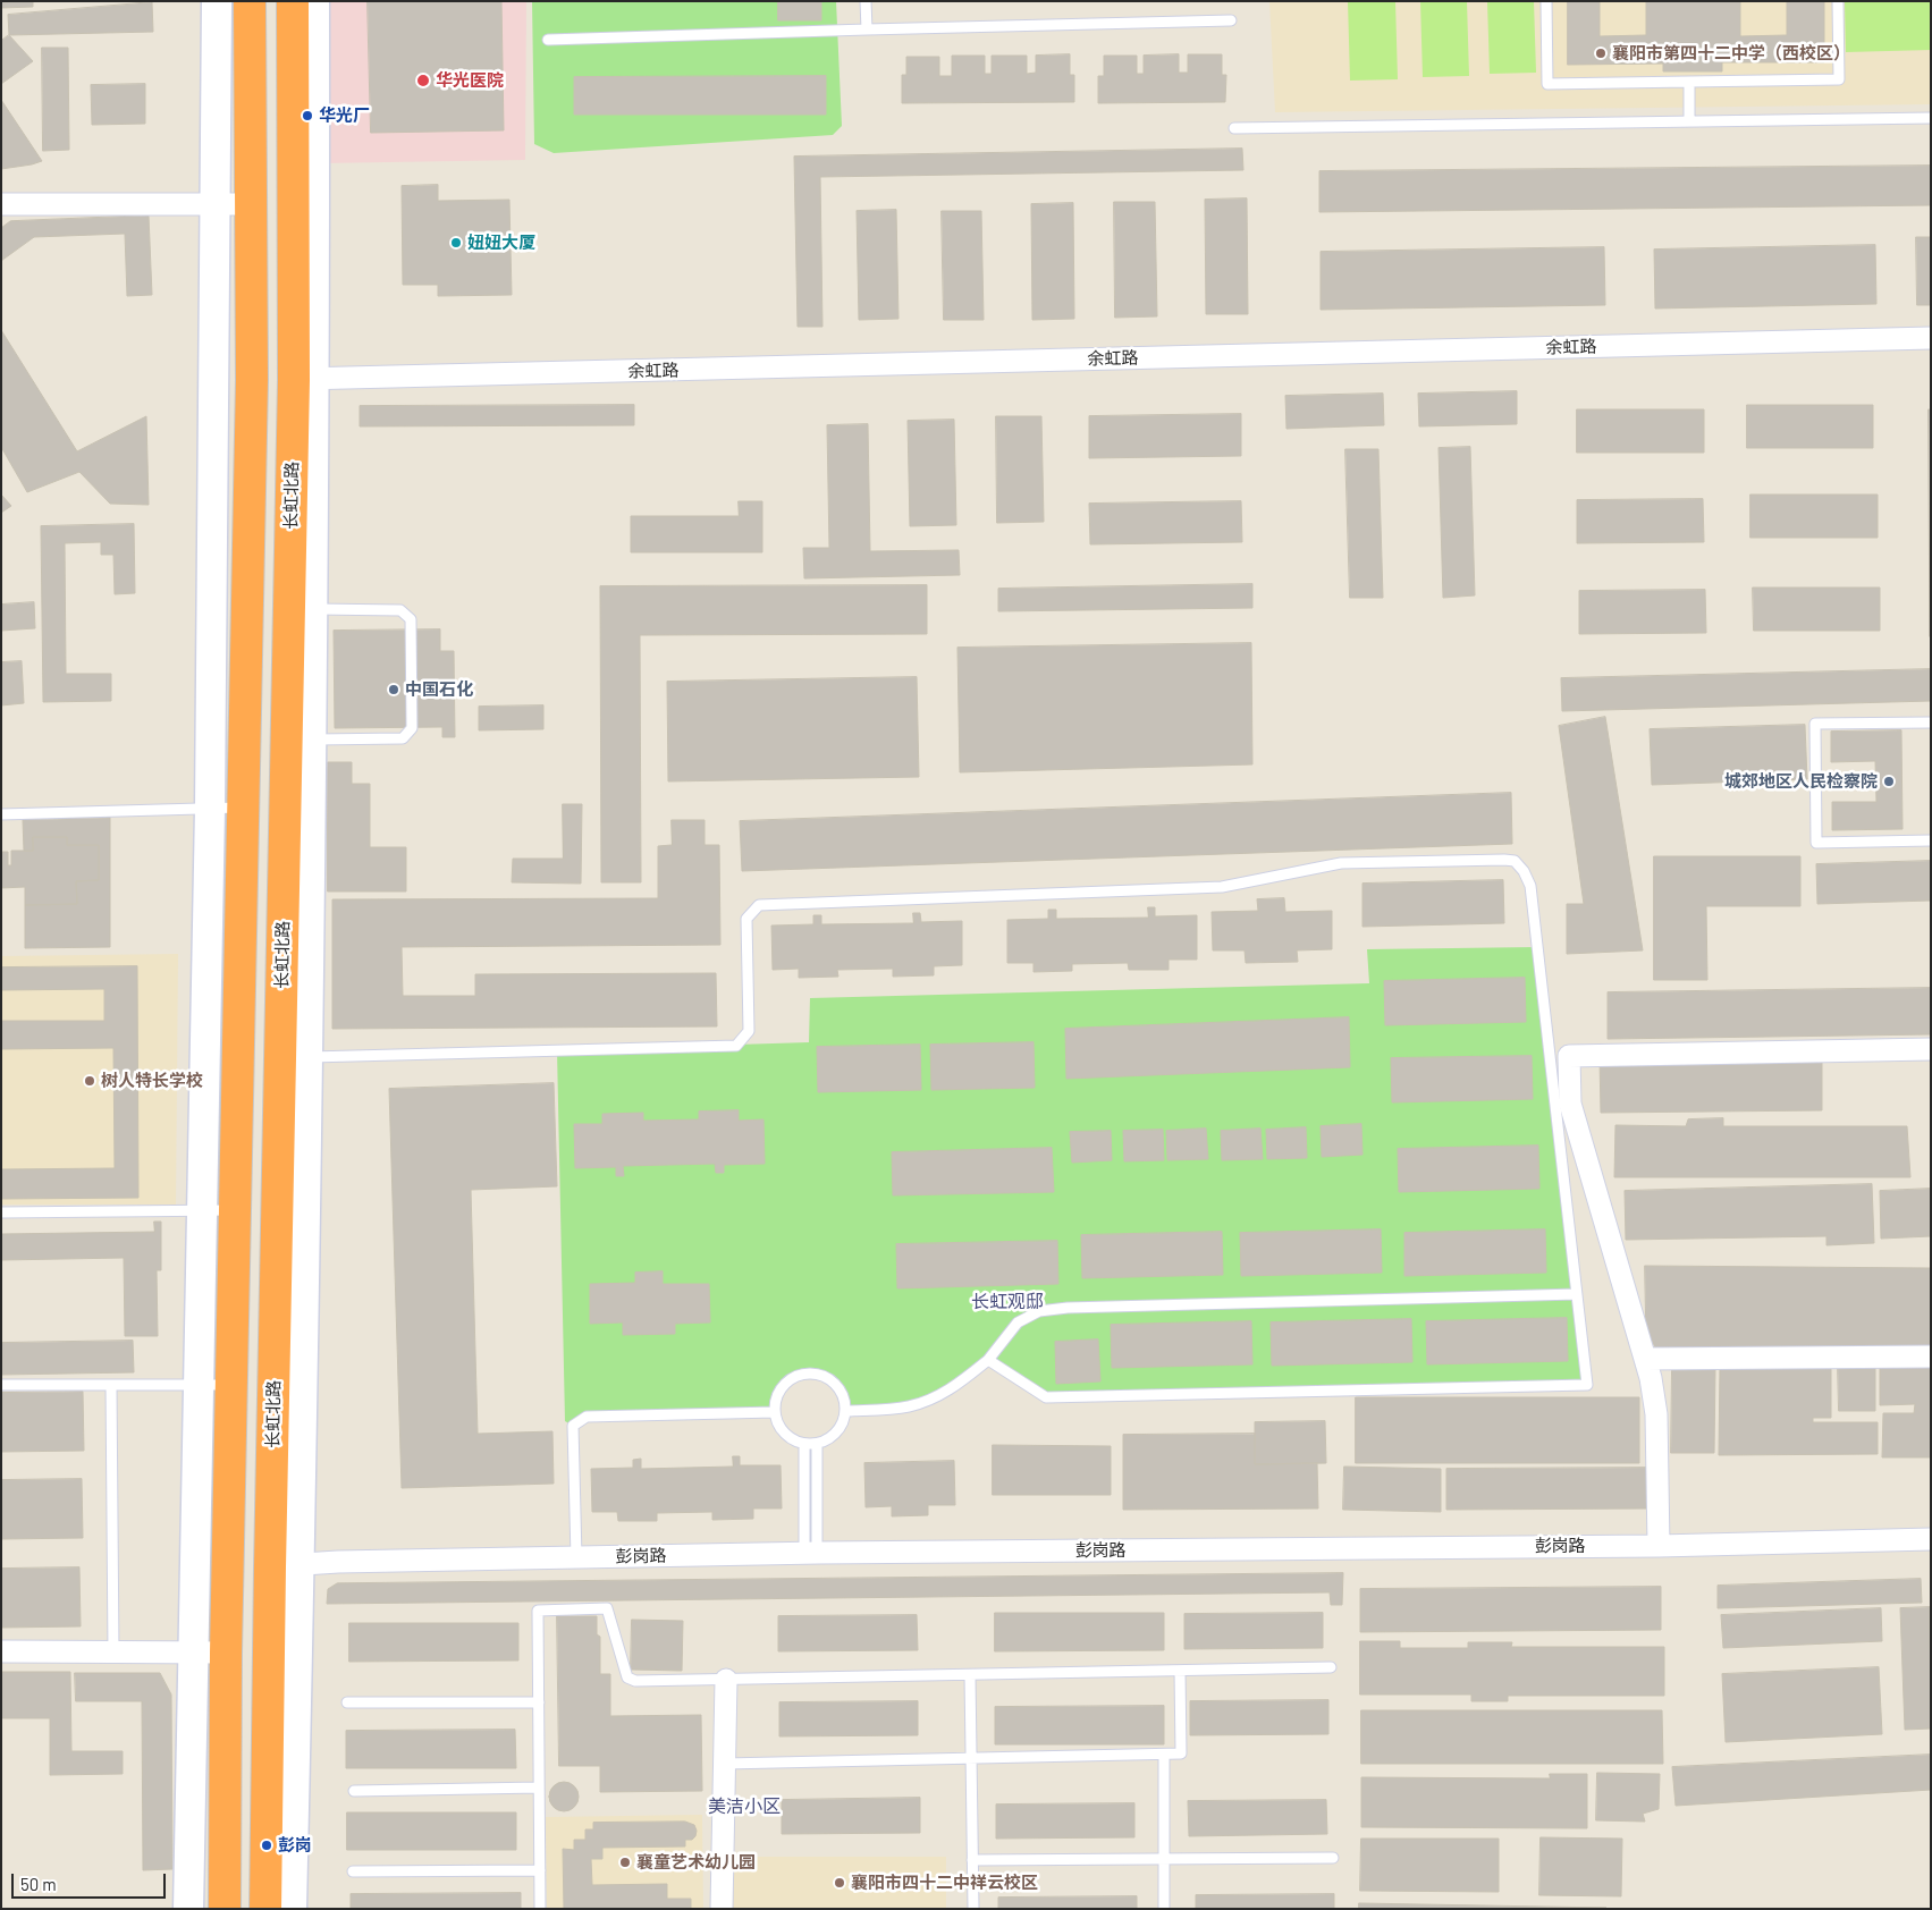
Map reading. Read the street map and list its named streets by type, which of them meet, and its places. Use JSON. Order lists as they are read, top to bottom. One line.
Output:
{"streets":{"highway":["长虹北路"],"street":["余虹路","彭岗路"]},"crossings":[["余虹路","长虹北路"],["长虹北路","彭岗路"]],"districts":["长虹观邸","美洁小区"],"places":["襄阳市第四十二中学（西校区）","华光医院","华光厂","妞妞大厦","中国石化","城郊地区人民检察院","树人特长学校","彭岗","襄童艺术幼儿园","襄阳市四十二中祥云校区"],"scale_bar":"50 m"}
